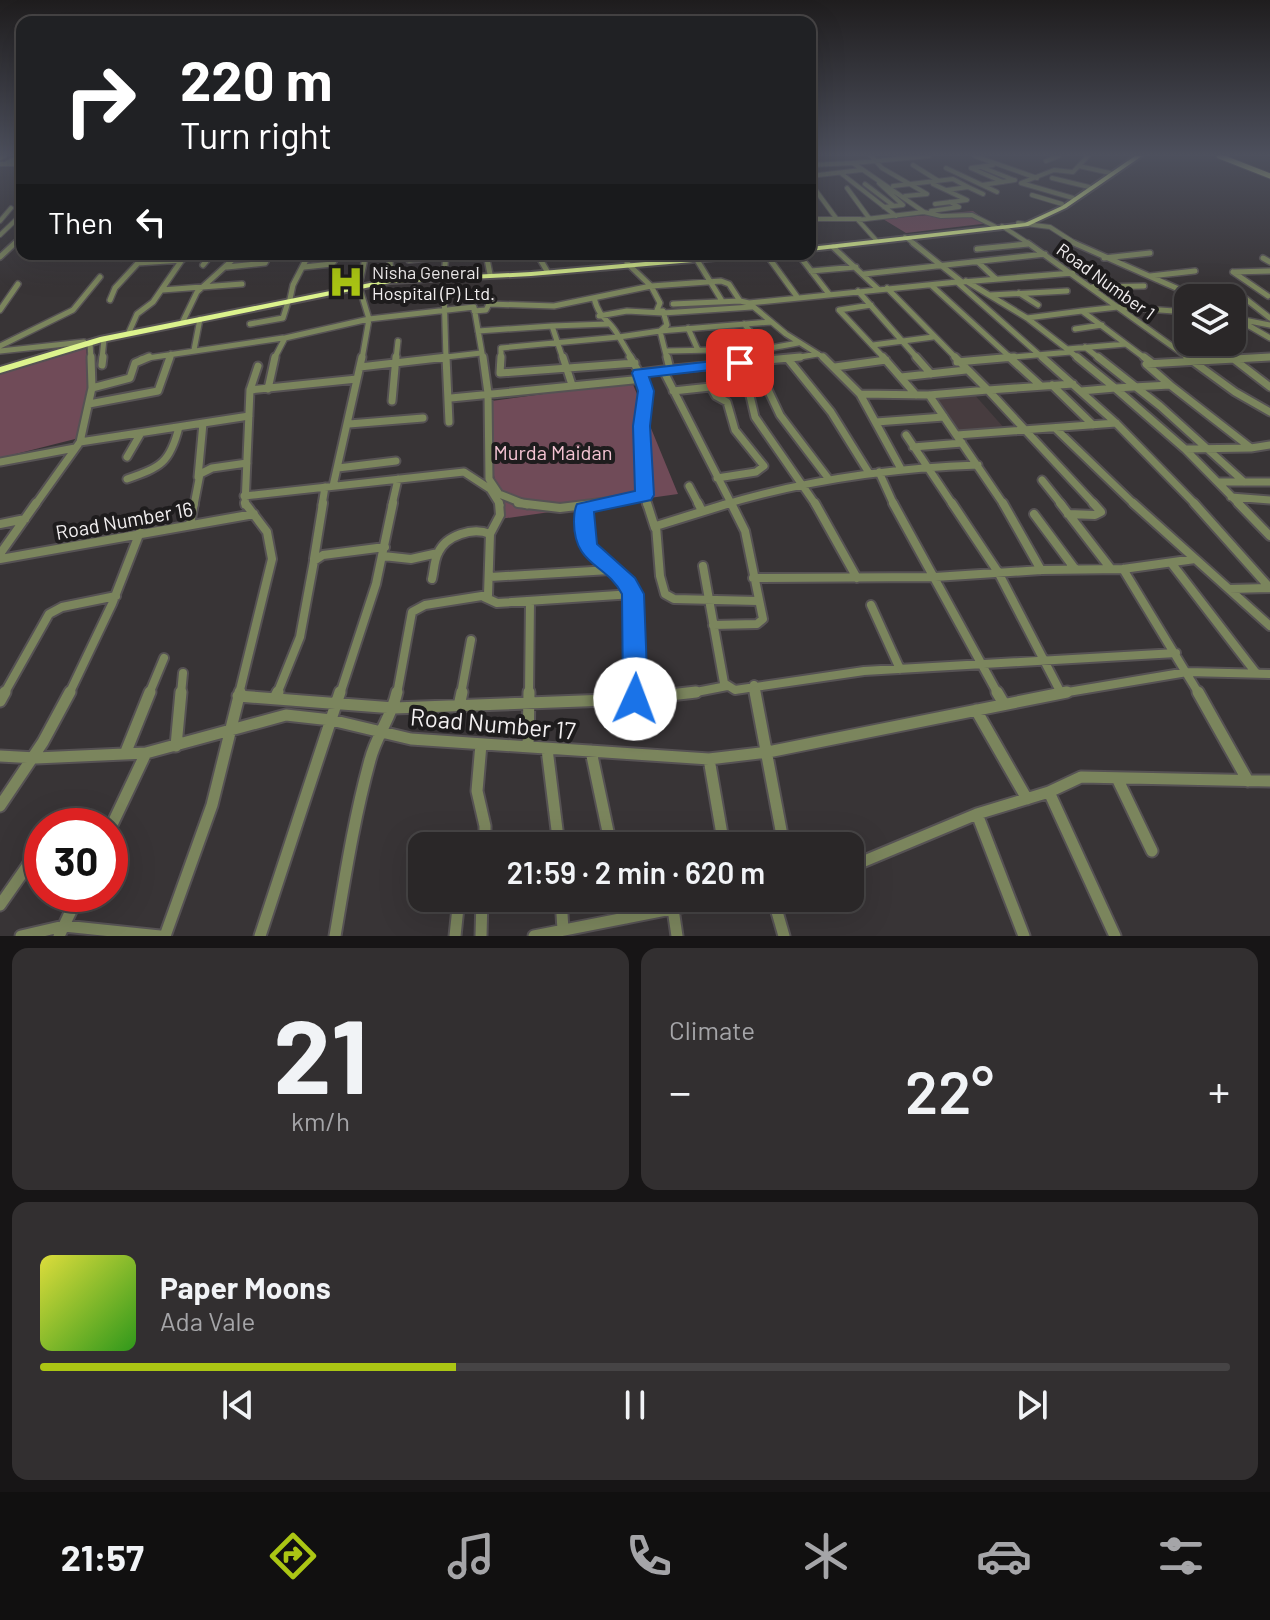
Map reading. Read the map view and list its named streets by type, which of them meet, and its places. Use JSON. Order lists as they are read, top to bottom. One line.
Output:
{"streets":{"street":["Road Number 1","Road Number 16","Road Number 17"]},"parks":["Murda Maidan"],"places":{"hospital":["Nisha General Hospital (P) Ltd."]},"page":{"turn":["220 m","Turn right"],"then":"Then","limit":"30","trip":"21:59 · 2 min · 620 m","tile":[["21","km/h"],"Climate"],"heat":["−","22°","+"],"song":["Paper Moons","Ada Vale"],"tabs":"21:57"}}
